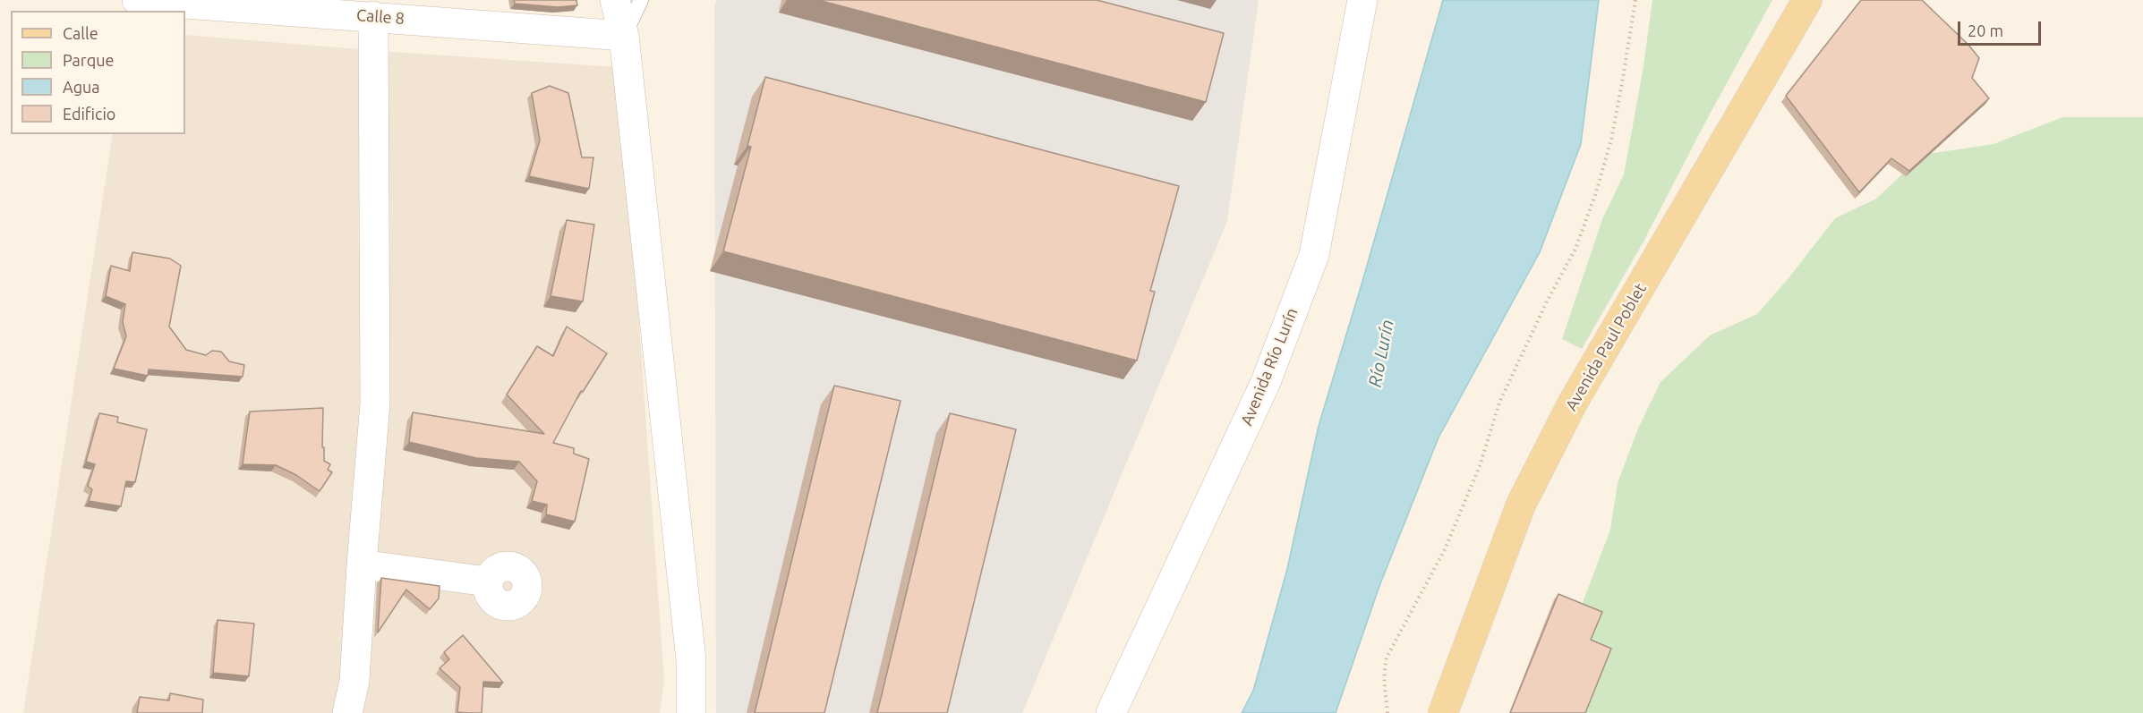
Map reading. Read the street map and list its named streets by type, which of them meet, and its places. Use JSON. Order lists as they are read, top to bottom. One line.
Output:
{"streets":{"main road":["Avenida Paul Poblet"],"street":["Calle 8","Avenida Río Lurín"]},"water":["Río Lurín"],"legend":["Calle","Parque","Agua","Edificio"],"scale_bar":"20 m"}
